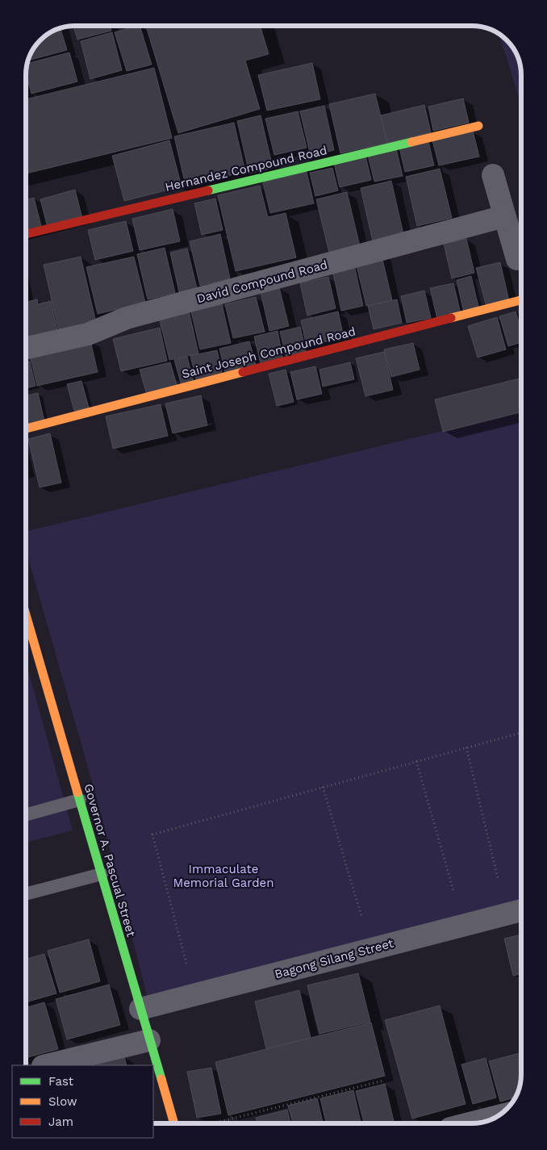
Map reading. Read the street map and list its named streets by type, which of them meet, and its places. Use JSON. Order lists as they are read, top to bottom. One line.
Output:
{"streets":{"street":["Hernandez Compound Road","David Compound Road","Saint Joseph Compound Road","Governor A. Pascual Street","Bagong Silang Street"]},"crossings":[["Governor A. Pascual Street","Bagong Silang Street"]],"parks":["Immaculate Memorial Garden"],"legend":["Fast","Slow","Jam"]}
